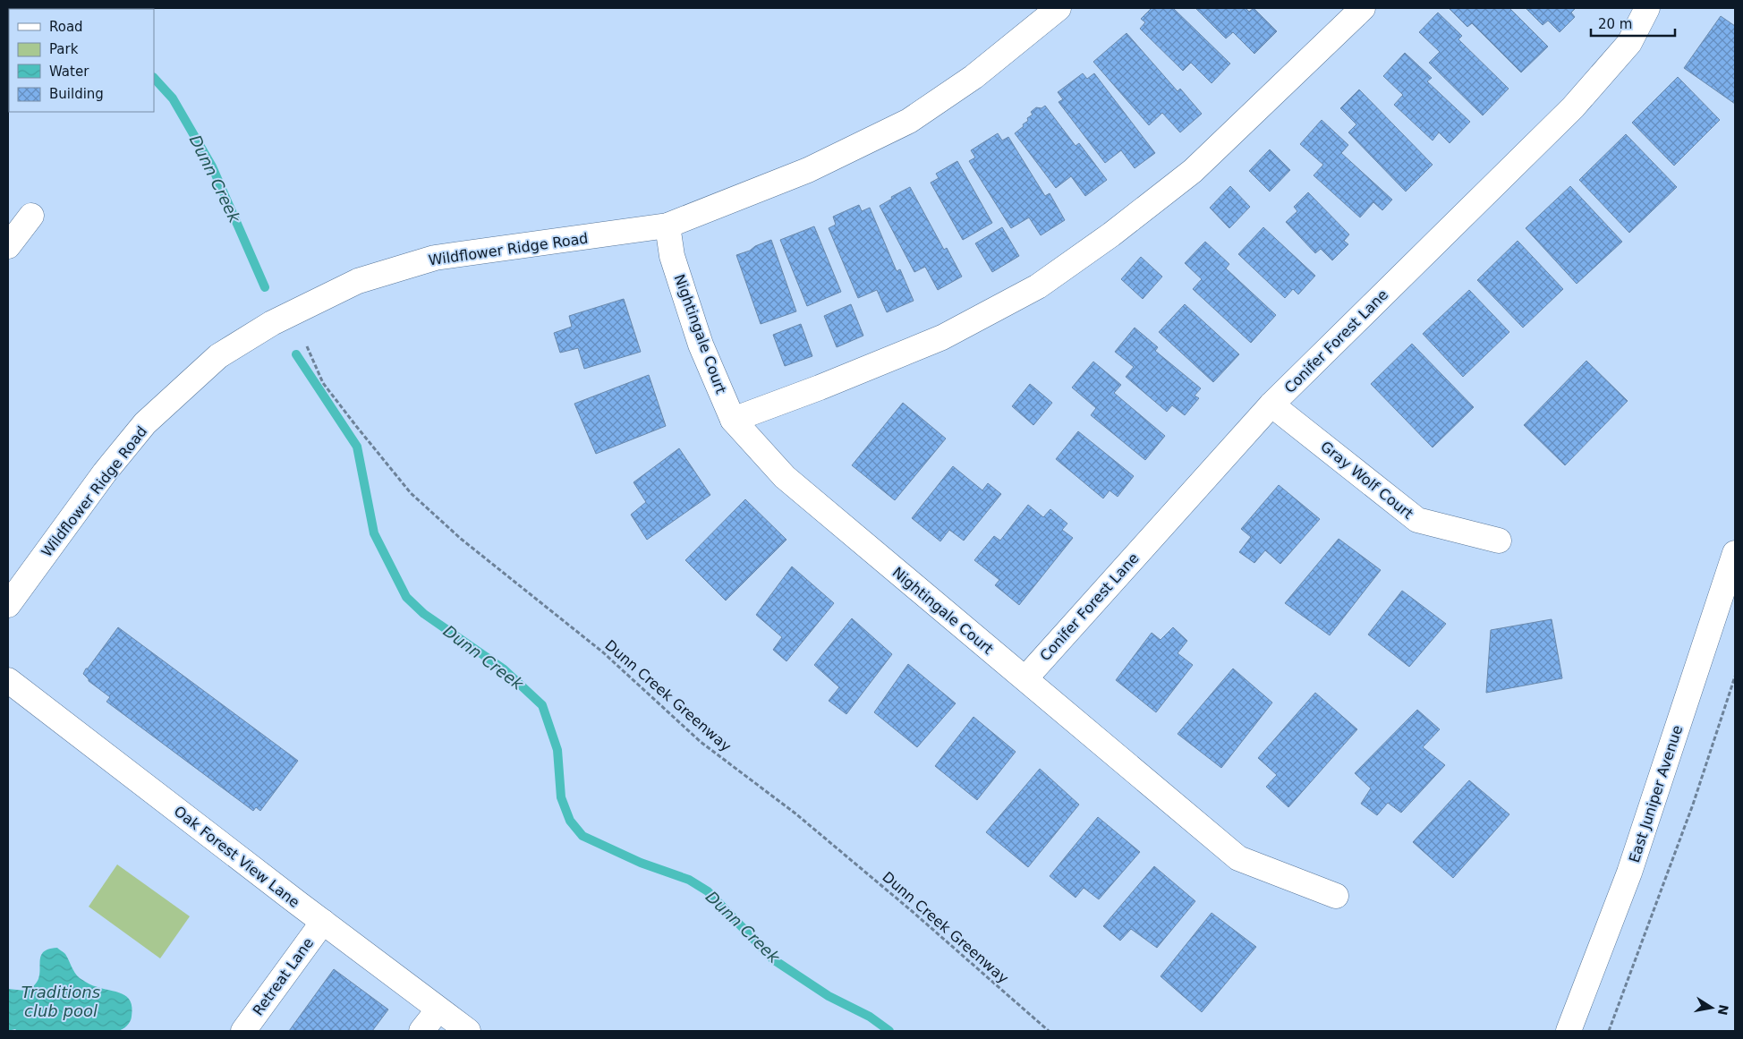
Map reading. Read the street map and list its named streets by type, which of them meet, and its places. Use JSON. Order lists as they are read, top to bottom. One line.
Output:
{"streets":{"street":["Wildflower Ridge Road","Nightingale Court","Conifer Forest Lane","Gray Wolf Court","East Juniper Avenue","Oak Forest View Lane","Retreat Lane"],"path":["Dunn Creek Greenway"]},"crossings":[["Wildflower Ridge Road","Nightingale Court"],["Nightingale Court","Conifer Forest Lane"],["Conifer Forest Lane","Gray Wolf Court"],["Oak Forest View Lane","Retreat Lane"]],"water":["Dunn Creek","Traditions club pool"],"legend":["Road","Park","Water","Building"],"scale_bar":"20 m","north":"right"}
